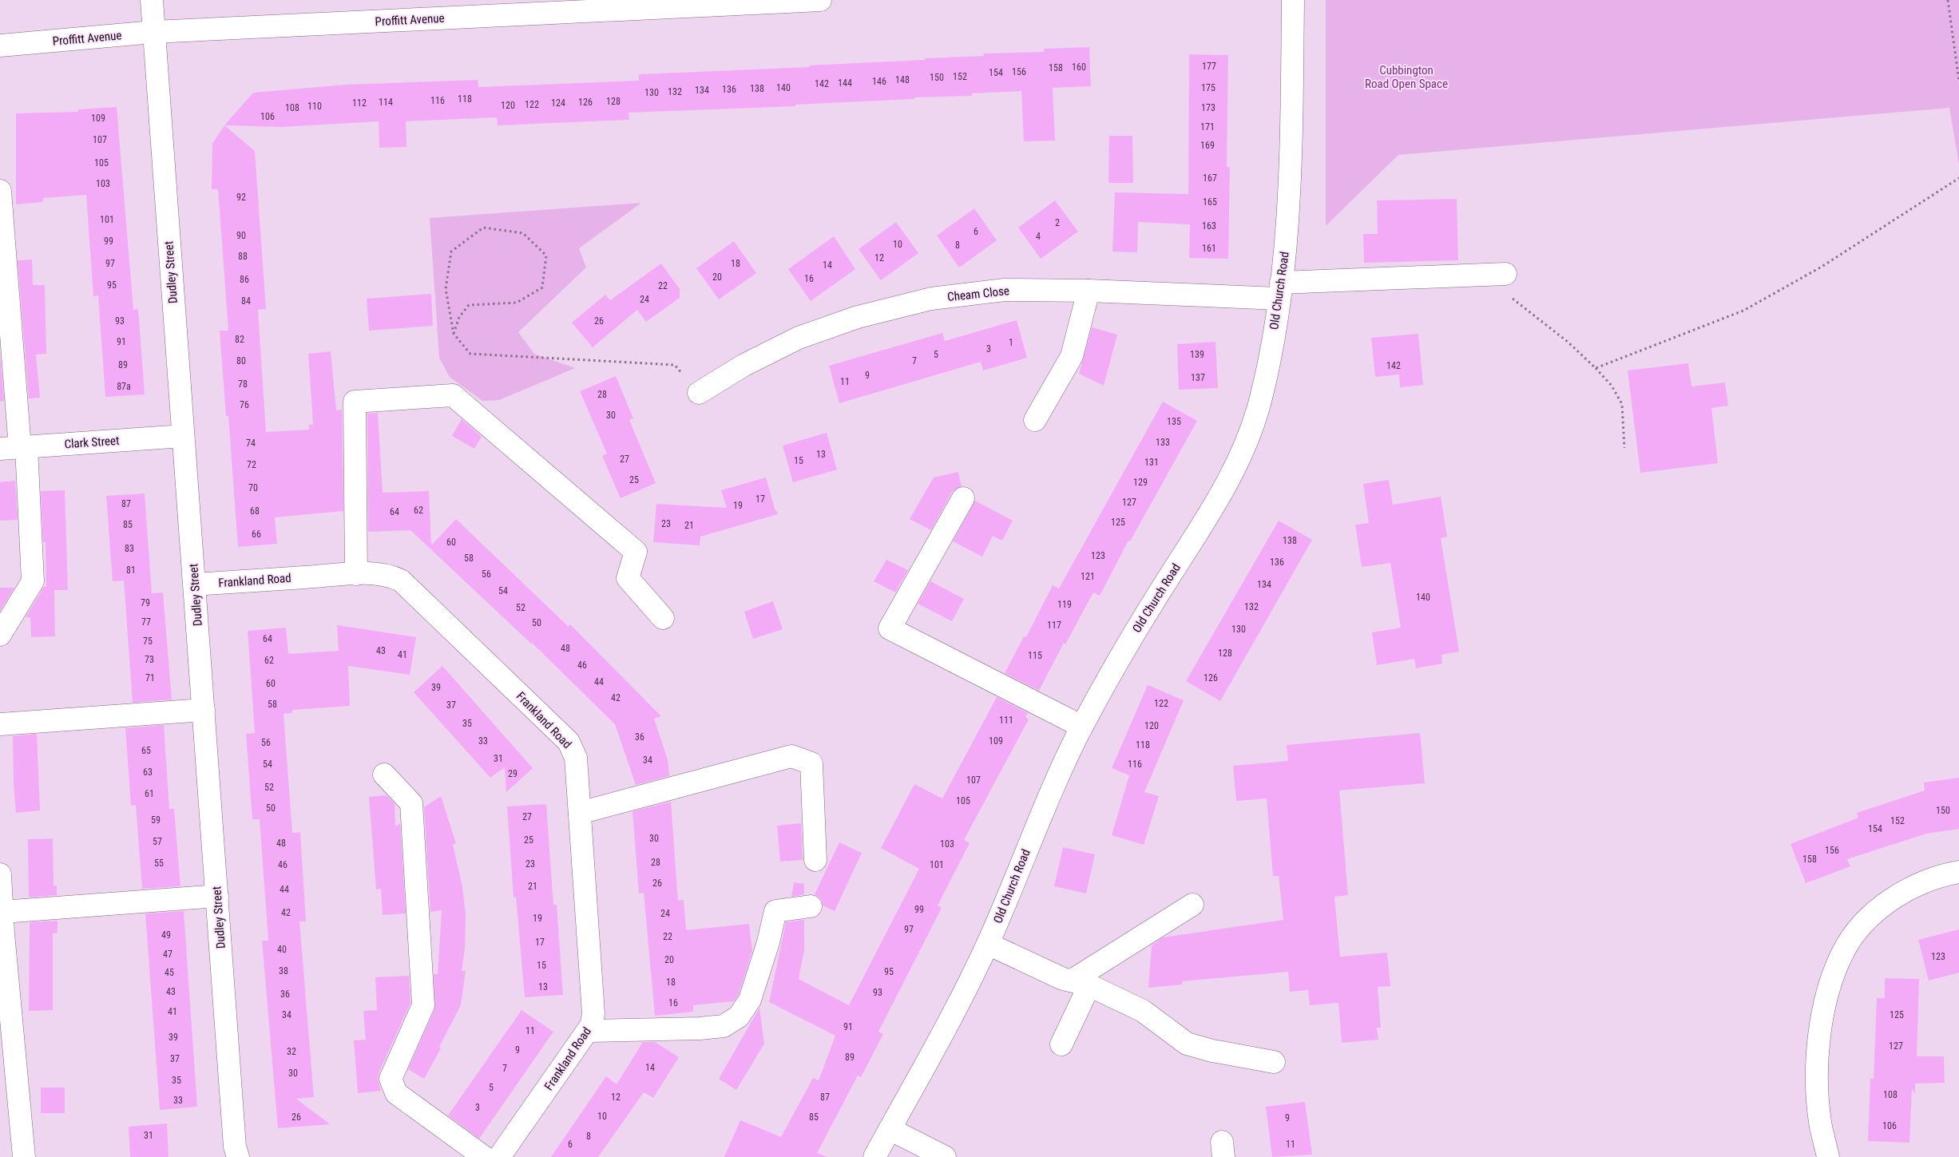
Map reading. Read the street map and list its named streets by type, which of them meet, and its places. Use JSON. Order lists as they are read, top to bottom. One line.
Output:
{"streets":{"street":["Proffitt Avenue","Dudley Street","Old Church Road","Cheam Close","Clark Street","Frankland Road"]},"crossings":[["Proffitt Avenue","Dudley Street"],["Dudley Street","Clark Street"],["Dudley Street","Frankland Road"],["Old Church Road","Cheam Close"]],"parks":["Cubbington Road Open Space"],"house_numbers":["177","160","158","156","154","152","150","148","146","144","142","140","175","138","136","134","132","130","118","116","128","114","126","112","124","122","120","110","108","173","106","109","171","107","169","105","167","103","92","165","101","2","163","6","90","4","99","10","8","161","88","12","97","18","14","20","16","86","95","22","24","84","93","26","82","91","1","3","5","139","80","7","89","142","9","137","11","78","87a","28","76","30","135","133","74","13","27","15","131","72","25","129","70","17","127","87","19","62","68","64","125","23","85","21","66","138","60","83","123","58","136","81","56","121","134","54","140","79","119","132","52","77","50","117","130","64","75","48","43","128","41","115","73","62","46","71","126","44","60","39","42","122","58","37","111","35","120","36","33","109","56","118","65","31","34","54","116","63","29","107","52","61","105","50","150","27","59","152","154","30","25","57","48","103","156","158","28","55","23","46","101","26","21","44","99","42","24","19","97","49","22","17","40","47","123","20","15","38","95","45","18","13","43","93","36","16","41","34","125","91","11","39","127","9","32","89","37","14","7","30","35","5","108","12","87","33","3","10","26","85","9","106","31","8","6","11"]}
